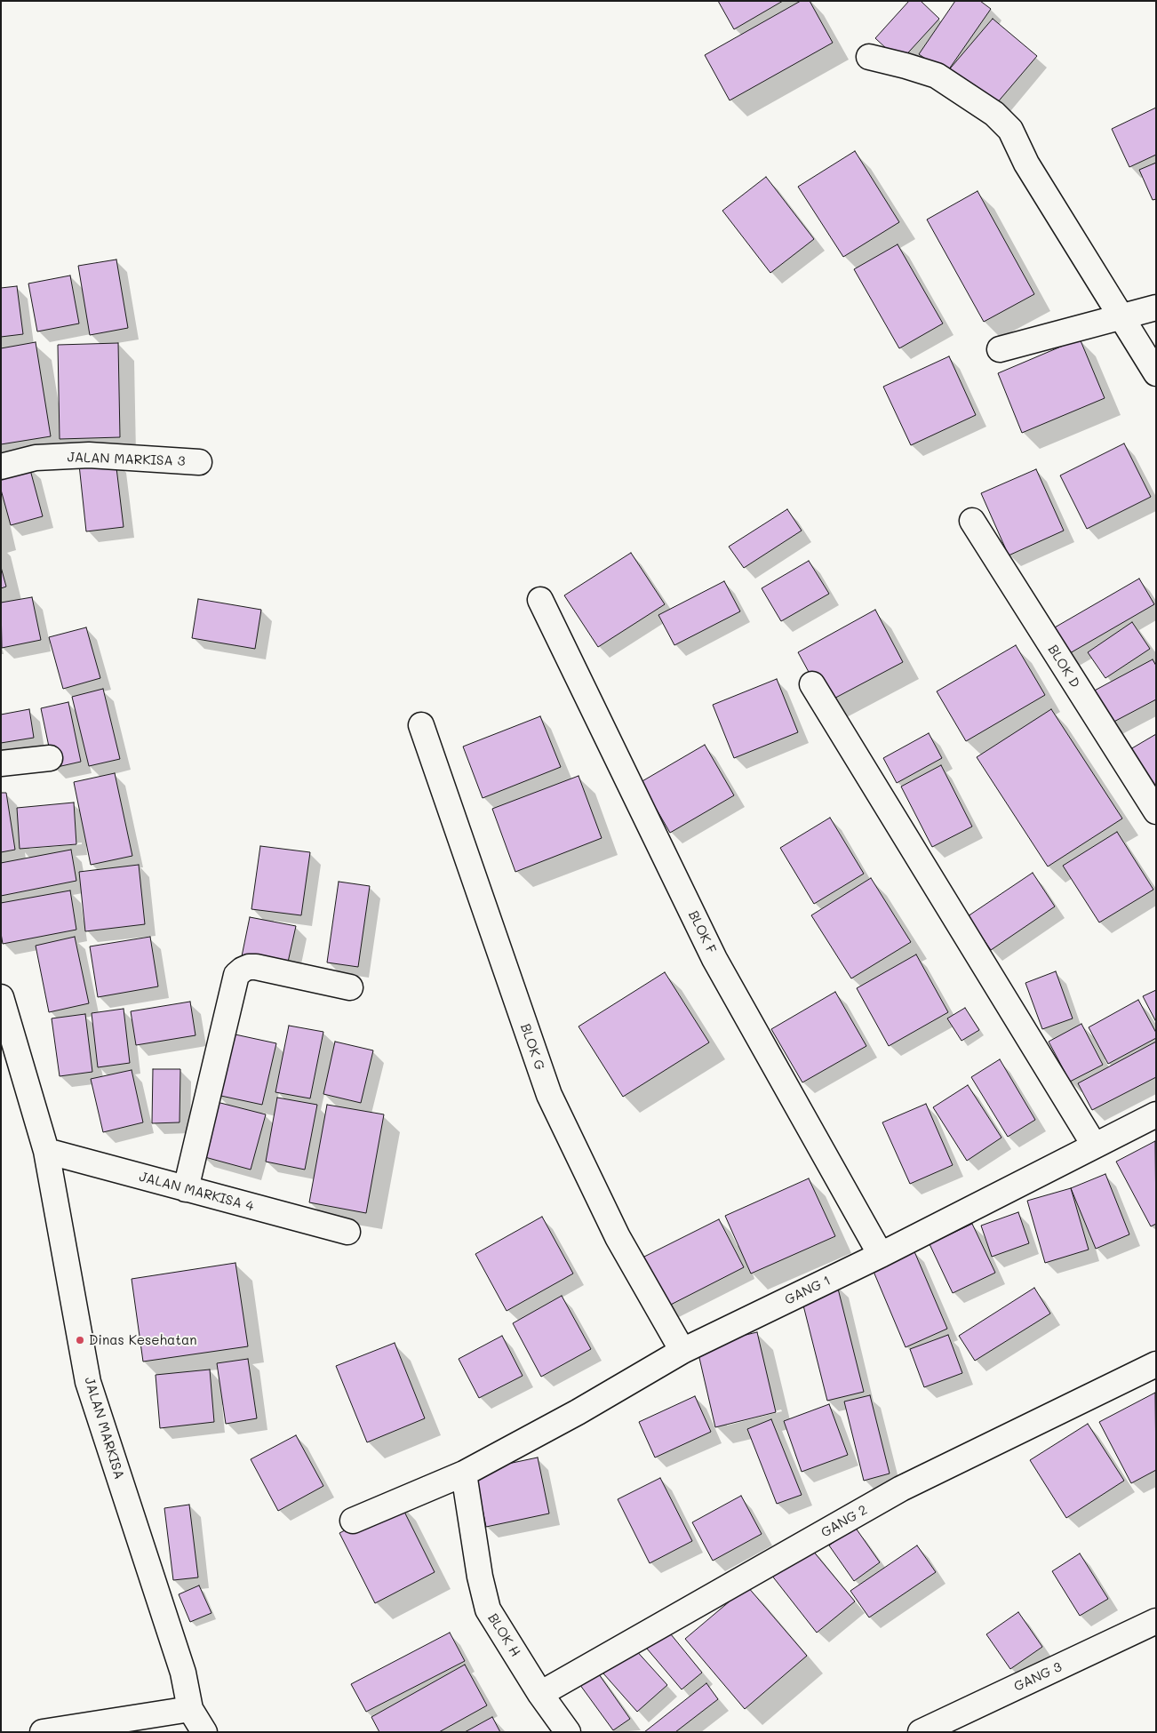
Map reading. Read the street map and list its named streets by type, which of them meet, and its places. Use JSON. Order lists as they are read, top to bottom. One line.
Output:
{"streets":{"street":["JALAN MARKISA 3","BLOK D","BLOK F","BLOK G","JALAN MARKISA 4","GANG 1","JALAN MARKISA","GANG 2","BLOK H","GANG 3"]},"crossings":[["BLOK F","GANG 1"],["BLOK G","GANG 1"],["JALAN MARKISA 4","JALAN MARKISA"],["GANG 1","BLOK H"],["GANG 2","BLOK H"]],"places":["Dinas Kesehatan"]}
